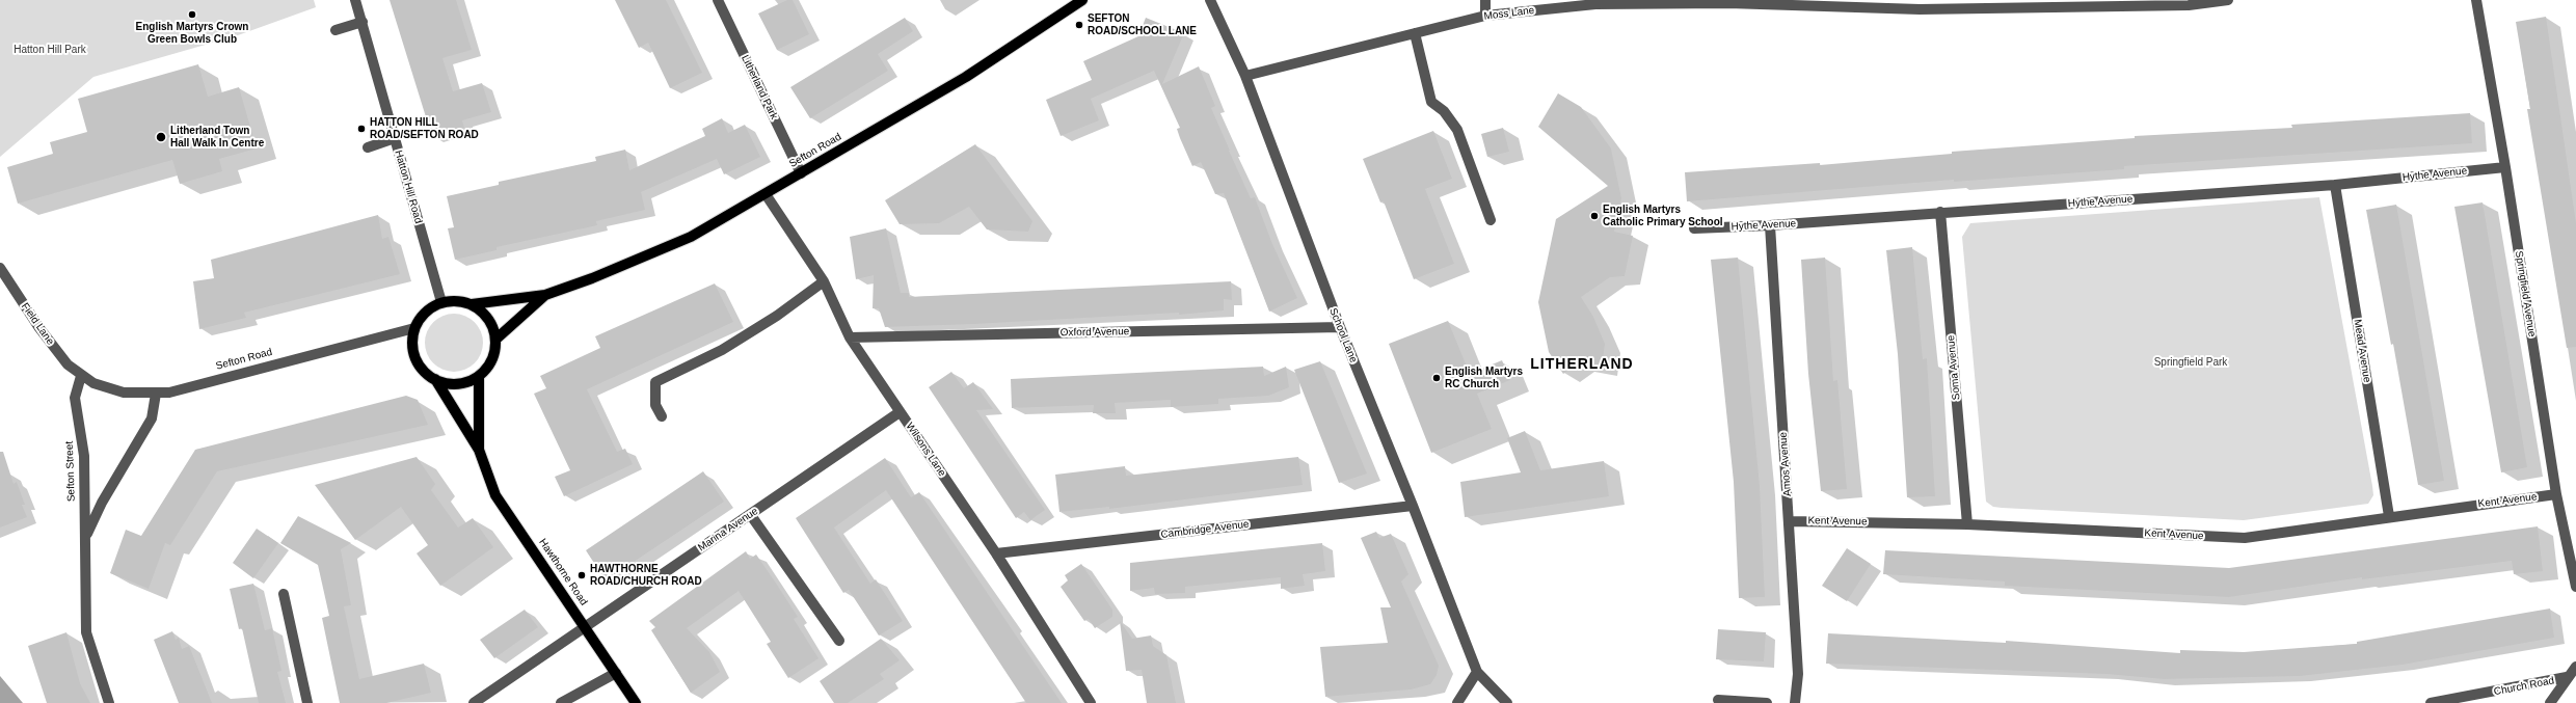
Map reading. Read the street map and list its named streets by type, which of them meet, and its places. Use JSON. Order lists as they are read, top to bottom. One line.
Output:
{"streets":{"main road":["Sefton Road","Hawthorne Road"],"street":["Moss Lane","Litherland Park","Hythe Avenue","Hatton Hill Road","Springfield Avenue","Field Lane","Oxford Avenue","School Lane","Mead Avenue","Soma Avenue","Wilsons Lane","Amos Avenue","Sefton Street","Kent Avenue","Marina Avenue","Cambridge Avenue","Church Road"]},"crossings":[["Moss Lane","School Lane"],["Litherland Park","Sefton Road"],["Sefton Road","Hatton Hill Road"],["Sefton Road","Field Lane"],["Sefton Road","Wilsons Lane"],["Sefton Road","Sefton Street"],["Sefton Road","Hawthorne Road"],["Hythe Avenue","Springfield Avenue"],["Hythe Avenue","Mead Avenue"],["Hythe Avenue","Soma Avenue"],["Hythe Avenue","Amos Avenue"],["Hatton Hill Road","Hawthorne Road"],["Springfield Avenue","Kent Avenue"],["Field Lane","Sefton Street"],["Oxford Avenue","School Lane"],["Oxford Avenue","Wilsons Lane"],["School Lane","Cambridge Avenue"],["Mead Avenue","Kent Avenue"],["Soma Avenue","Kent Avenue"],["Wilsons Lane","Marina Avenue"],["Wilsons Lane","Cambridge Avenue"],["Amos Avenue","Kent Avenue"],["Marina Avenue","Hawthorne Road"]],"districts":["LITHERLAND"],"parks":["Hatton Hill Park","Springfield Park"],"places":["English Martyrs Crown Green Bowls Club","SEFTON ROAD/SCHOOL LANE","HATTON HILL ROAD/SEFTON ROAD","Litherland Town Hall Walk In Centre","English Martyrs Catholic Primary School","English Martyrs RC Church","HAWTHORNE ROAD/CHURCH ROAD"]}
